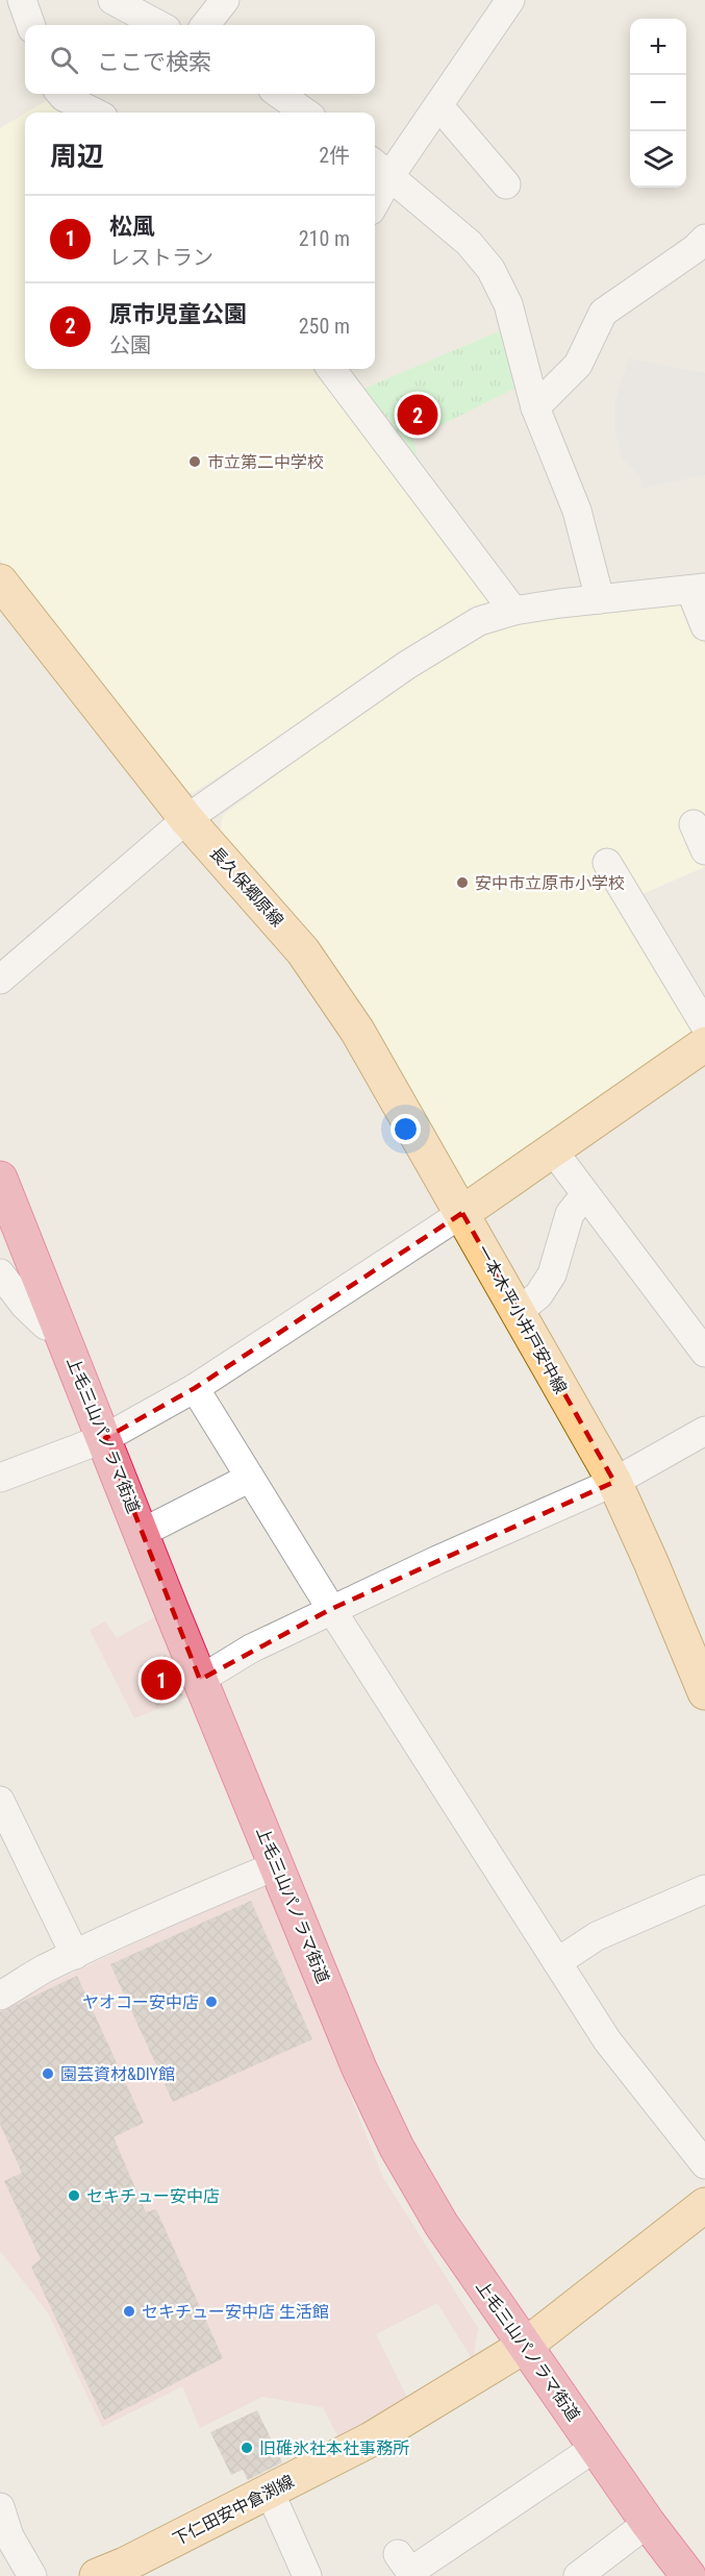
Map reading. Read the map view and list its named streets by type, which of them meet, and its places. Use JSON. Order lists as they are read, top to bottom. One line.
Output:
{"streets":{"highway":["上毛三山パノラマ街道"],"main road":["長久保郷原線","一本木平小井戸安中線","下仁田安中倉渕線"]},"crossings":[["長久保郷原線","一本木平小井戸安中線"],["上毛三山パノラマ街道","下仁田安中倉渕線"]],"places":["市立第二中学校","安中市立原市小学校","ヤオコー安中店","園芸資材&DIY館","セキチュー安中店","セキチュー安中店 生活館","旧碓氷社本社事務所"],"page":{"map_buttons":["+","−"],"search":"ここで検索","heading":["周辺","2件"],"list":[{"mark":"1","name":"松風","note":"レストラン","value":"210 m"},{"mark":"2","name":"原市児童公園","note":"公園","value":"250 m"}],"pins":["2","1"]}}
